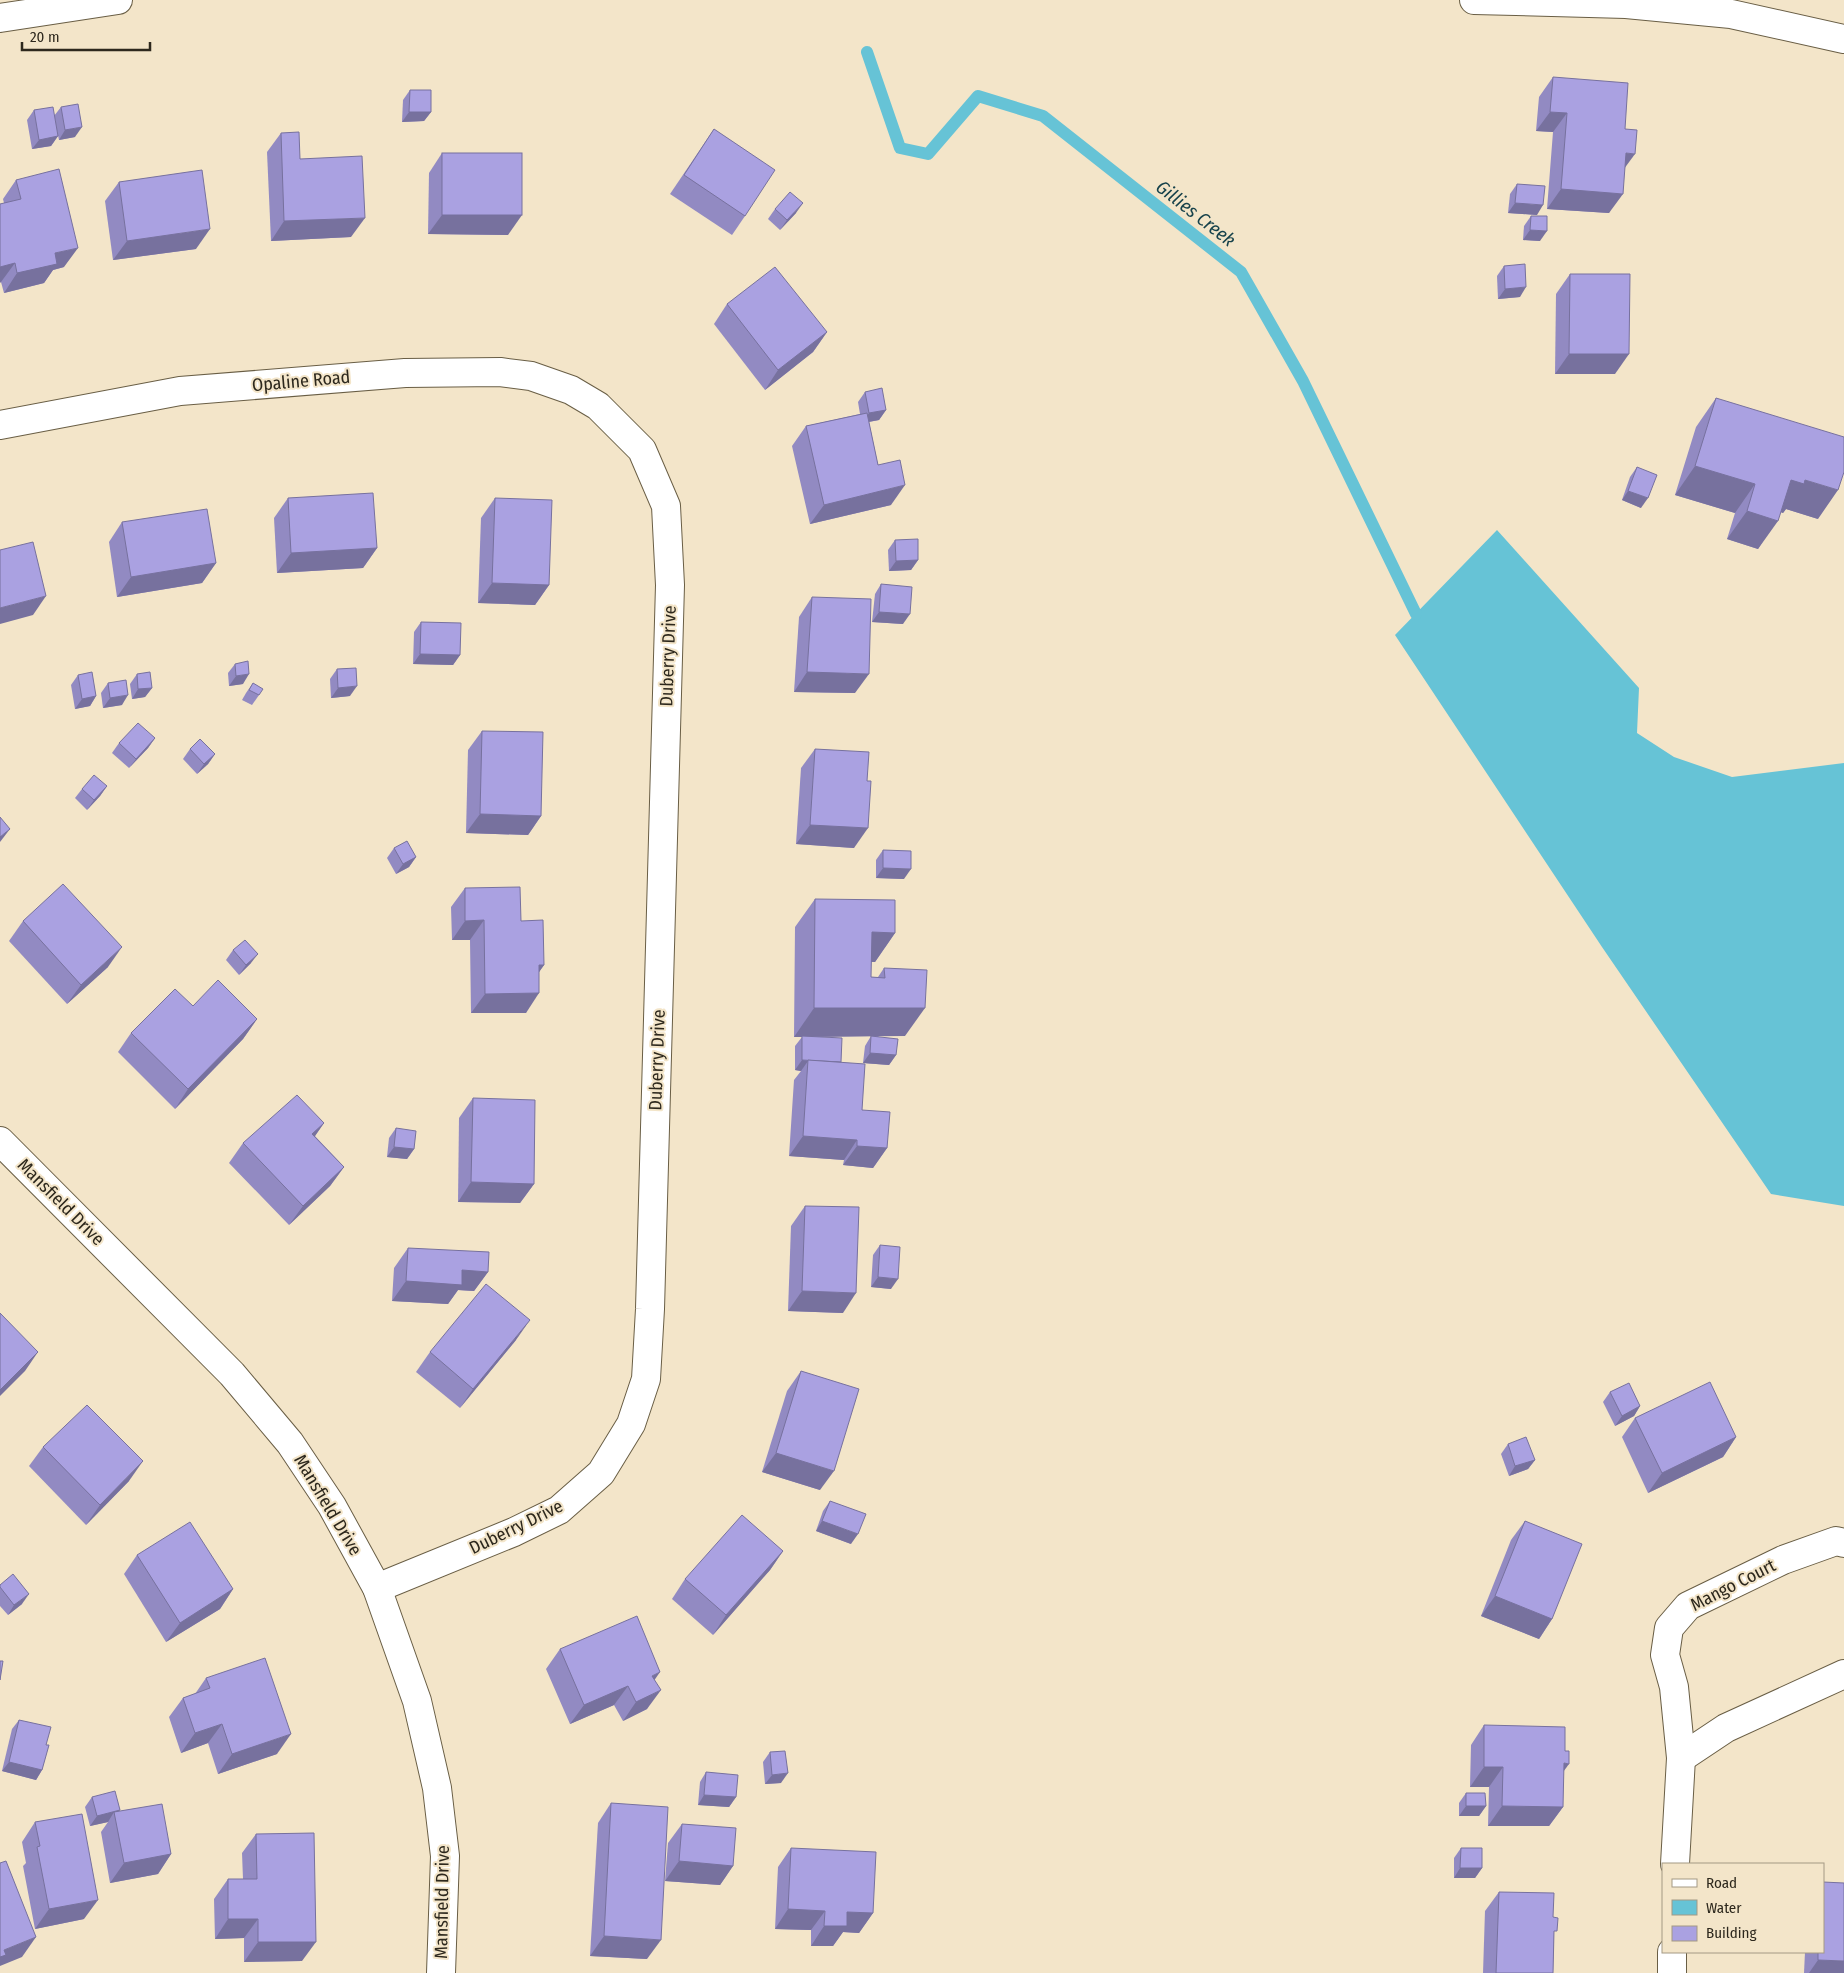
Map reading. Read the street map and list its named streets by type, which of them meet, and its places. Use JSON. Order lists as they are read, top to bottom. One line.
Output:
{"streets":{"street":["Opaline Road","Duberry Drive","Mansfield Drive","Mango Court"]},"crossings":[["Opaline Road","Duberry Drive"],["Duberry Drive","Mansfield Drive"]],"water":["Gillies Creek"],"legend":["Road","Water","Building"],"scale_bar":"20 m"}
